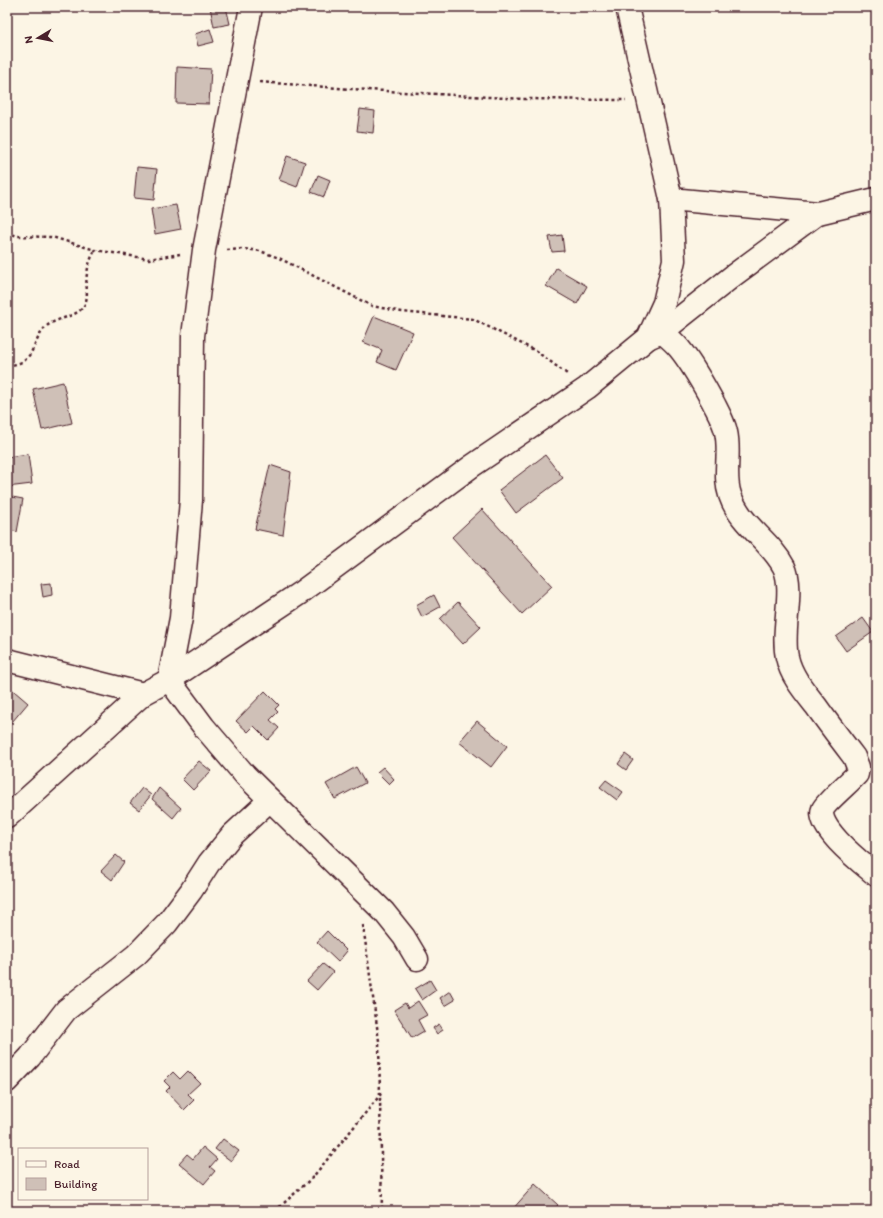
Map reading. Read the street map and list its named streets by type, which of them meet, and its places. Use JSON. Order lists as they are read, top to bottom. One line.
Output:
{"legend":["Road","Building"],"north":"left"}
